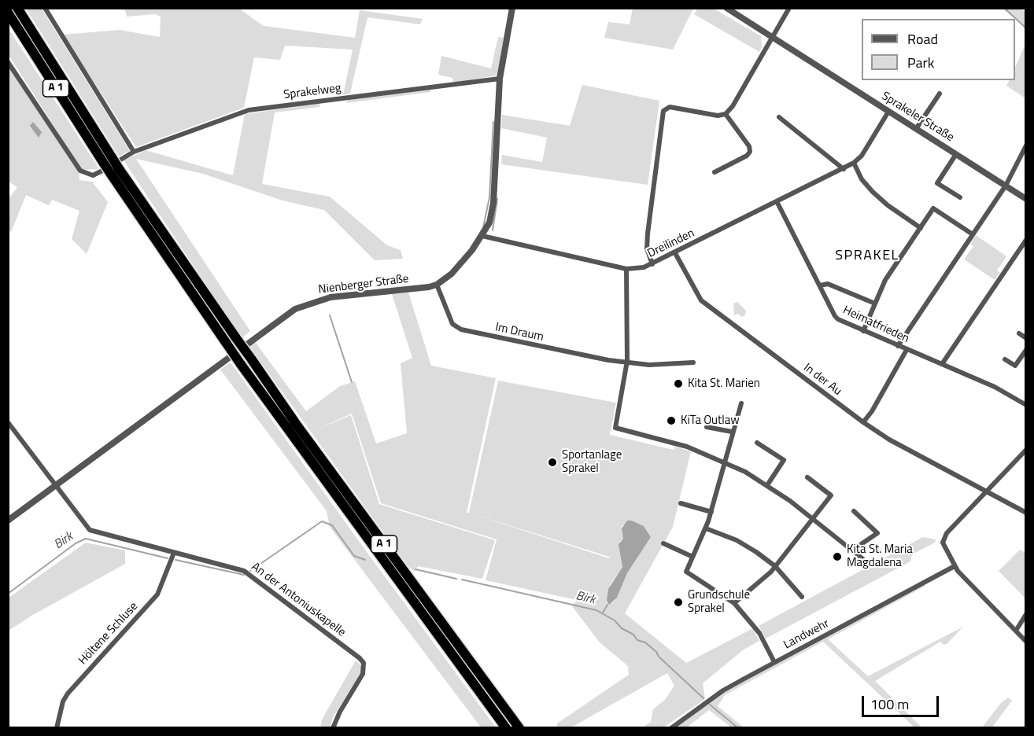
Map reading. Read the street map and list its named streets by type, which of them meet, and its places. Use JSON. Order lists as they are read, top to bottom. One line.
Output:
{"streets":{"highway":["A 1"],"street":["Sprakelweg","Sprakeler Straße","Dreilinden","Nienberger Straße","Heimatfrieden","Im Draum","In der Au","An der Antoniuskapelle","Höltene Schluse","Landwehr"]},"crossings":[["Sprakelweg","Nienberger Straße"],["Sprakeler Straße","Dreilinden"],["Dreilinden","Nienberger Straße"],["Dreilinden","Heimatfrieden"],["Dreilinden","In der Au"],["Nienberger Straße","Im Draum"],["Nienberger Straße","An der Antoniuskapelle"],["An der Antoniuskapelle","Höltene Schluse"]],"districts":["SPRAKEL"],"water":["Birk"],"places":["Kita St. Marien","KiTa Outlaw","Sportanlage Sprakel","Kita St. Maria Magdalena","Grundschule Sprakel"],"legend":["Road","Park"],"scale_bar":"100 m"}
